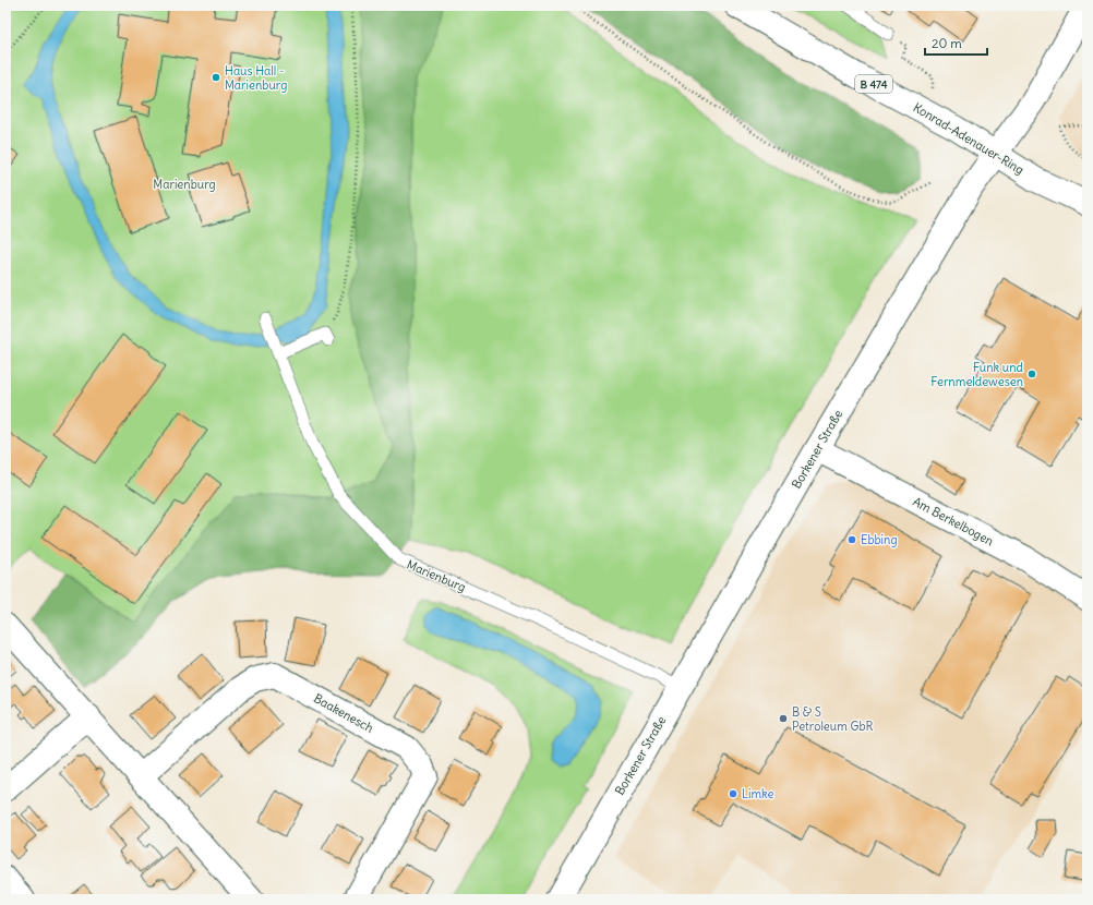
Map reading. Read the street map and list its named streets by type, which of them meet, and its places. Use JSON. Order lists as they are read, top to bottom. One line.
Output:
{"streets":{"street":["B 474","Konrad-Adenauer-Ring","Borkener Straße","Am Berkelbogen","Baakenesch"],"lane":["Marienburg"]},"crossings":[["Konrad-Adenauer-Ring","Borkener Straße"],["Borkener Straße","Am Berkelbogen"],["Borkener Straße","Marienburg"]],"parks":["Marienburg"],"places":["Haus Hall - Marienburg","Funk und Fernmeldewesen","Ebbing","B & S Petroleum GbR","Limke"],"scale_bar":"20 m"}
